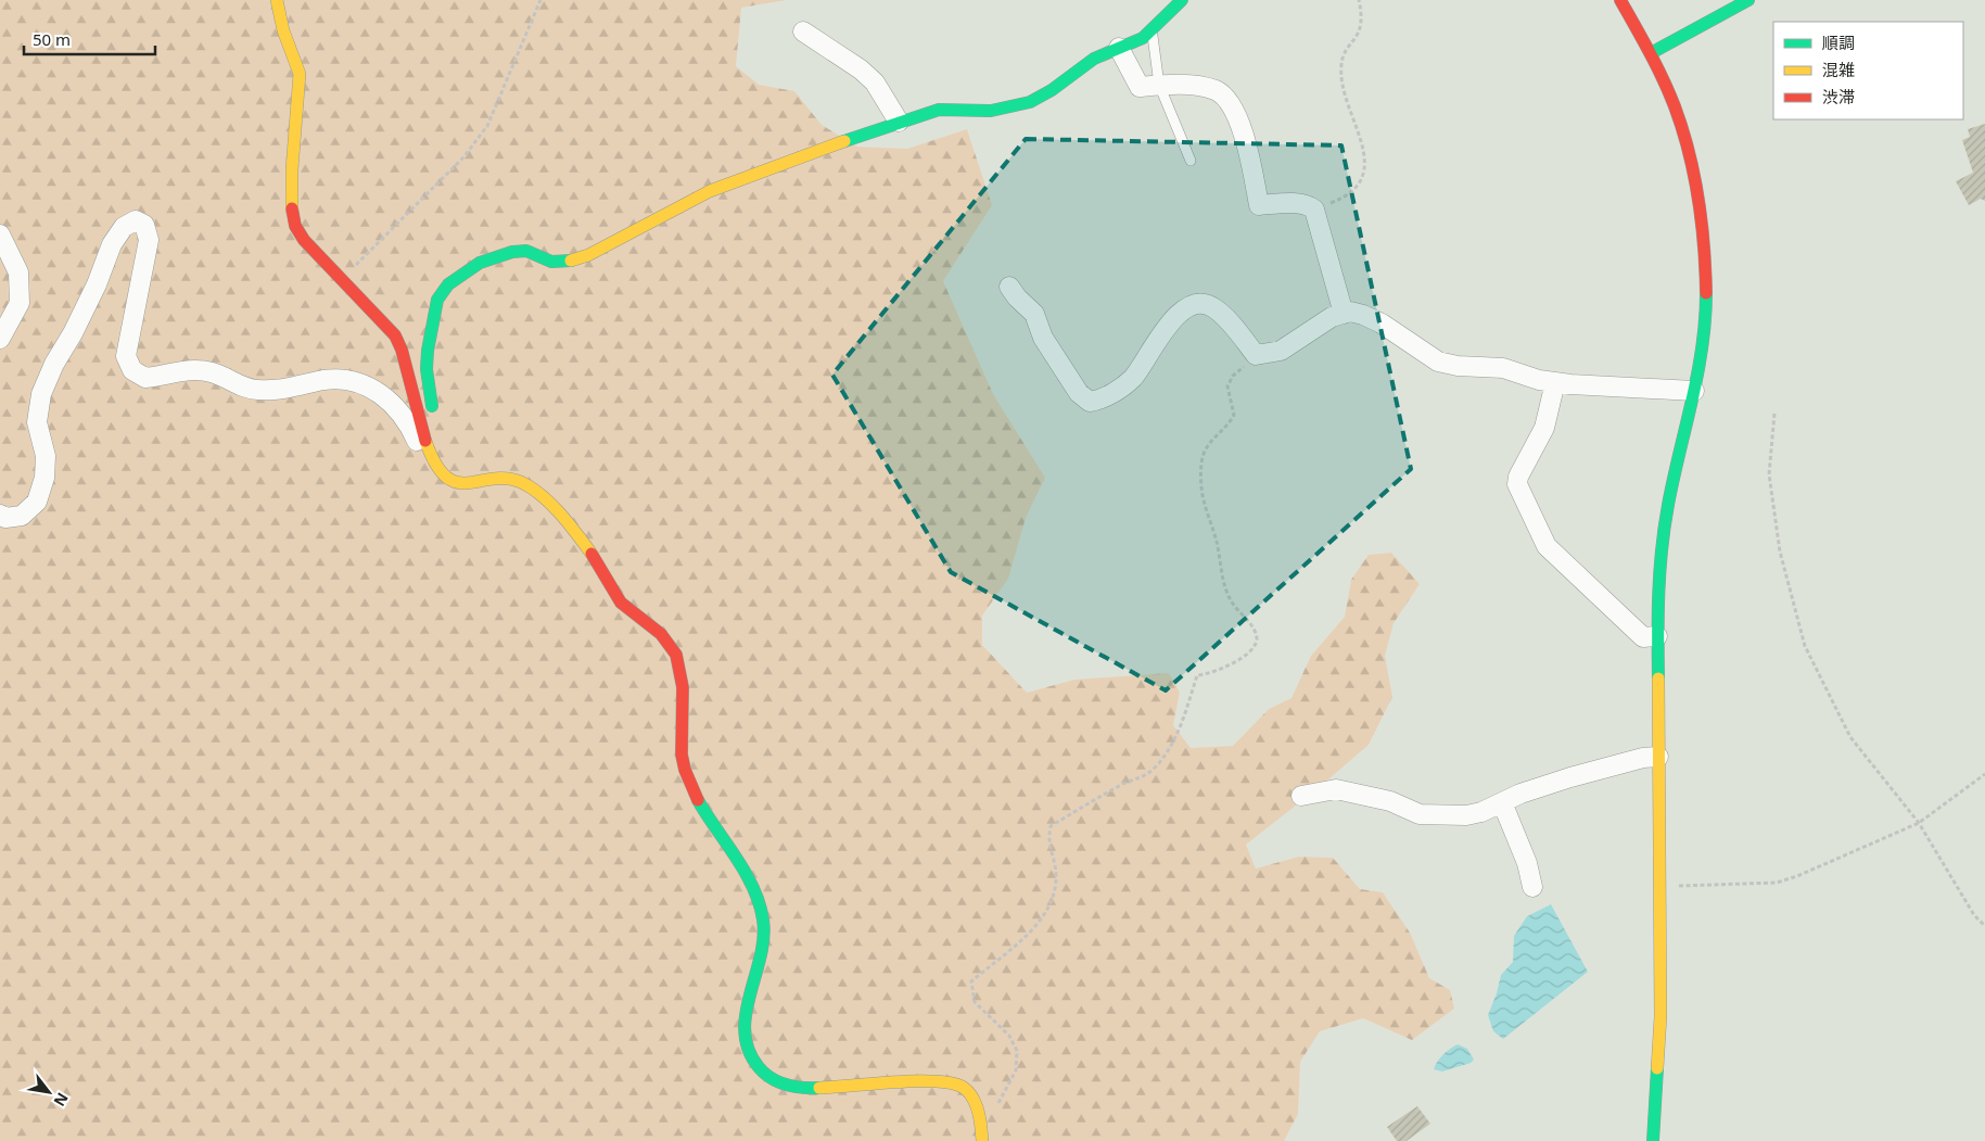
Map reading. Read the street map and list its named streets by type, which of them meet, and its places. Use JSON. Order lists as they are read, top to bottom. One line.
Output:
{"legend":["順調","混雑","渋滞"],"scale_bar":"50 m","north":"bottom right"}
